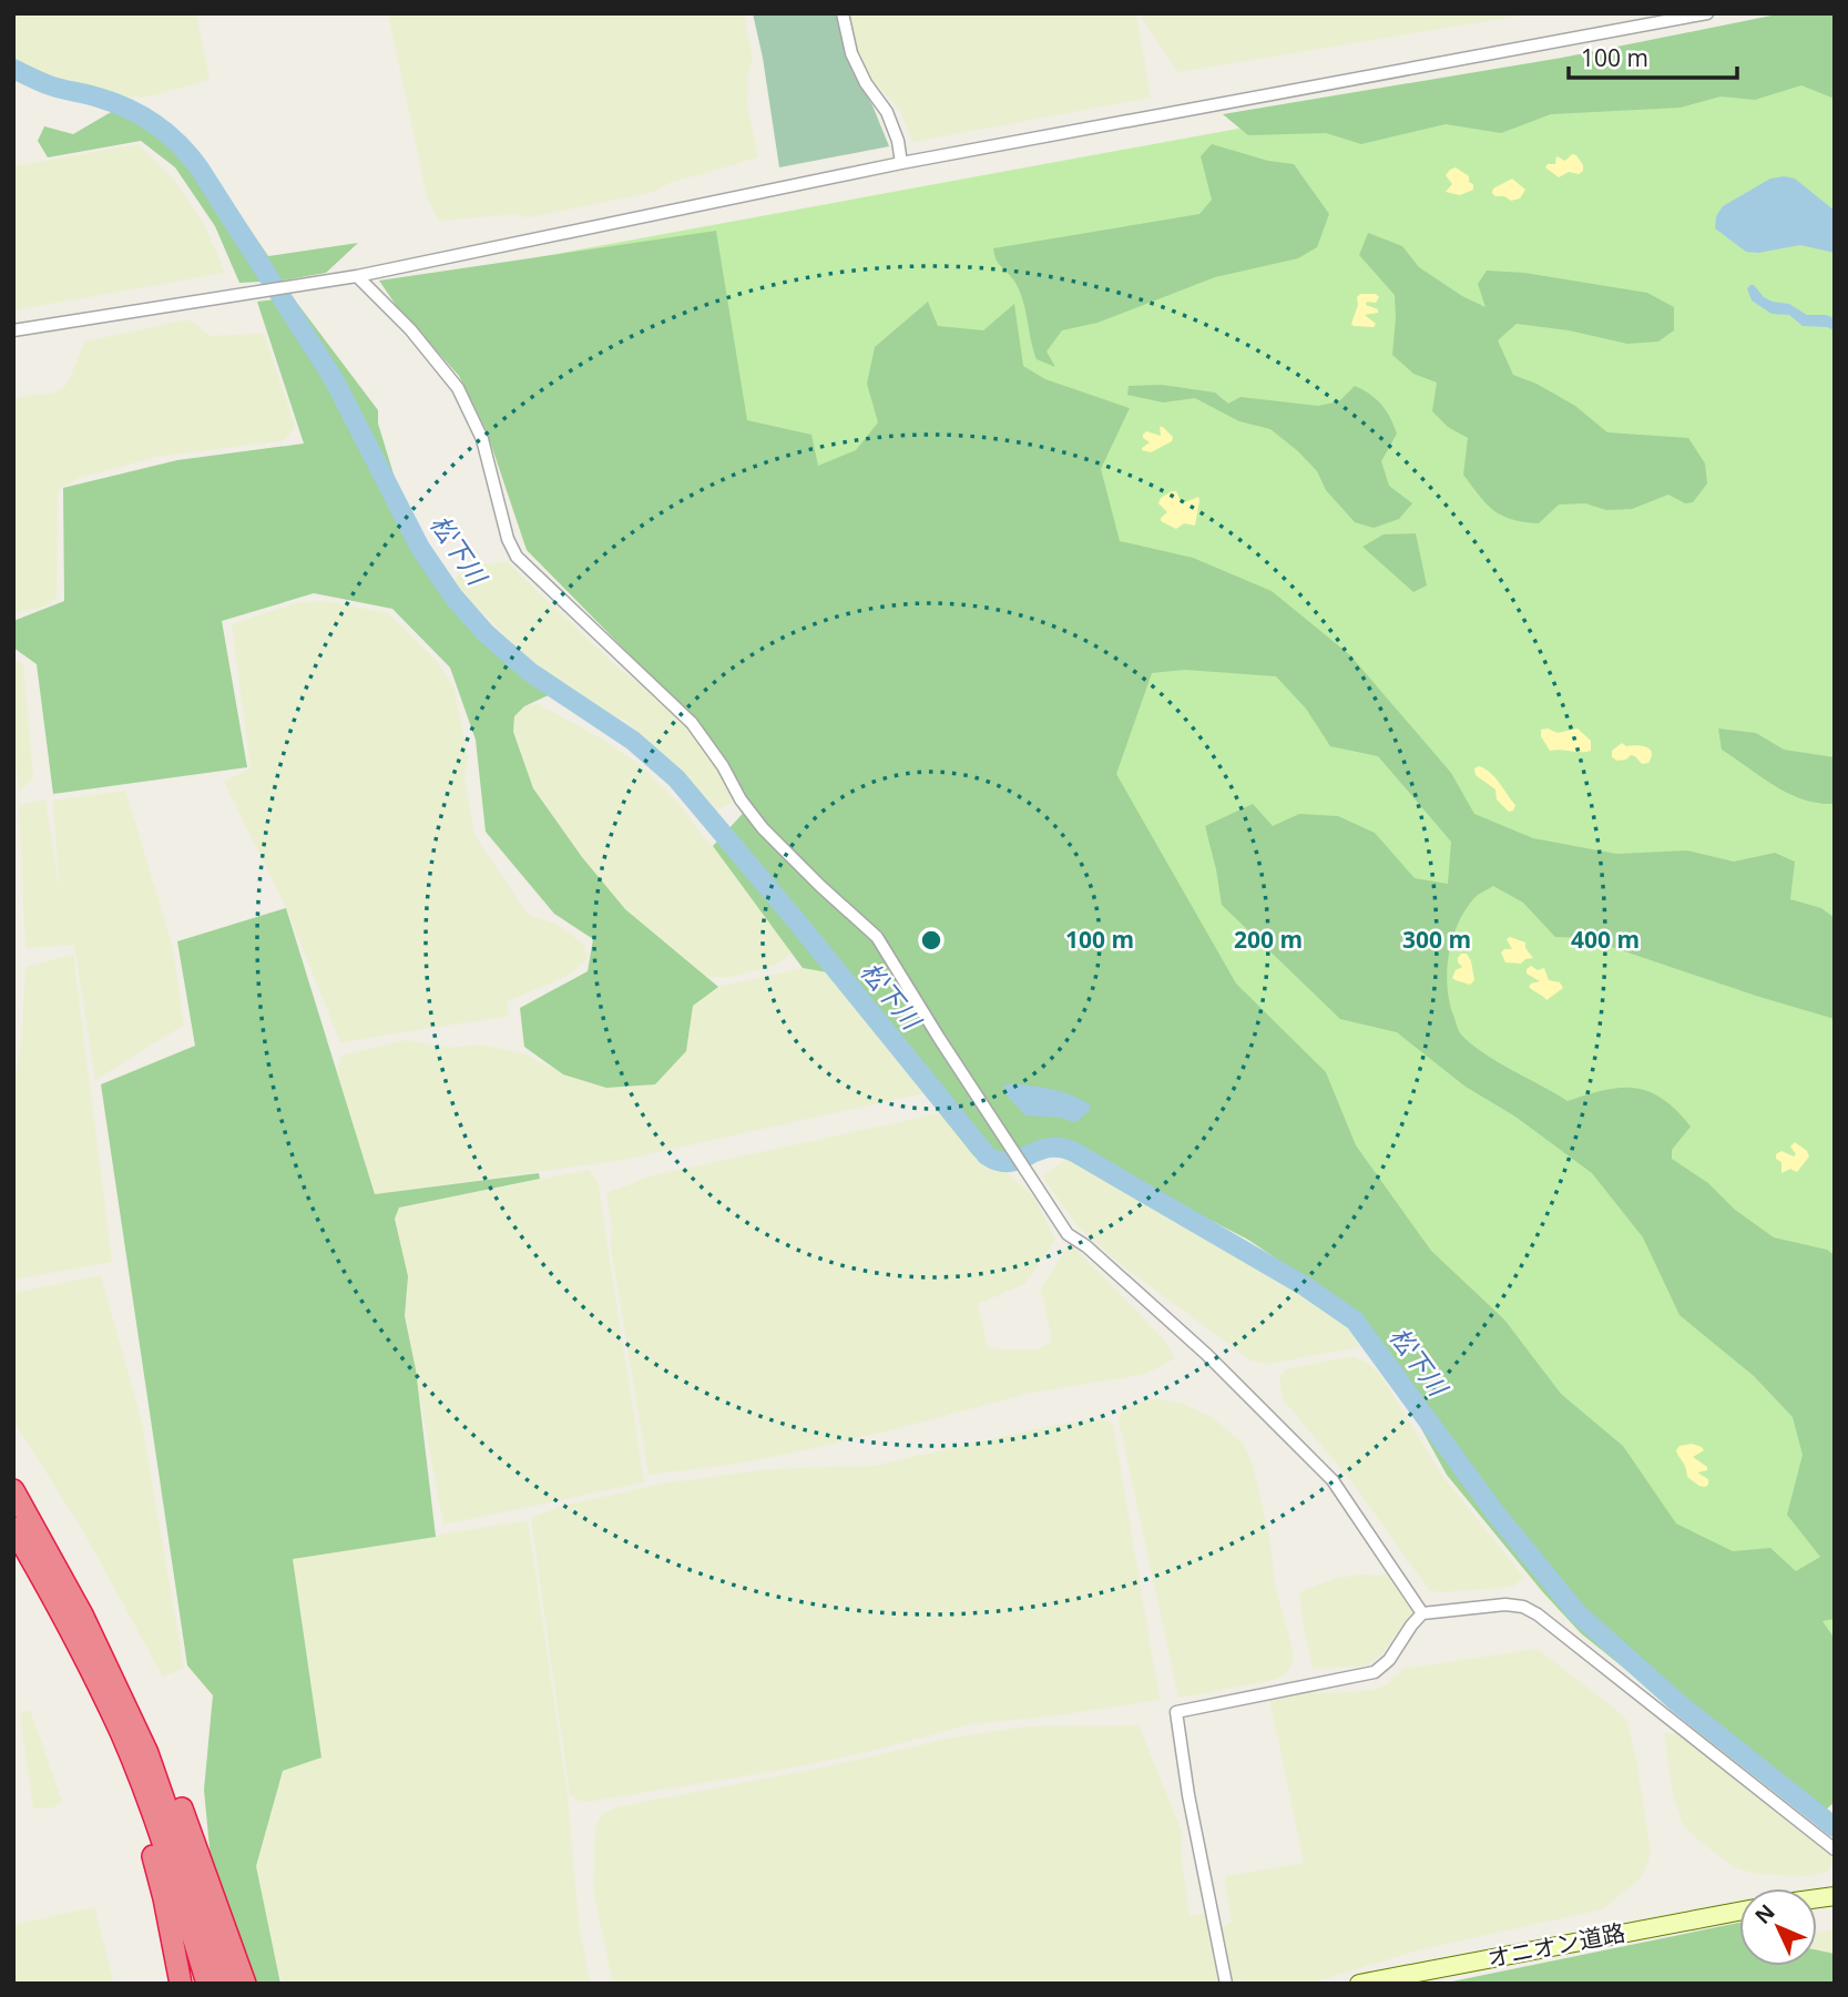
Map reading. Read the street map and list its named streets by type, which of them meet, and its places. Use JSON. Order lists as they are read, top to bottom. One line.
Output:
{"streets":{"street":["オニオン道路"]},"water":["松下川"],"scale_bar":"100 m","north":"top left","rings":["100 m","200 m","300 m","400 m"]}
